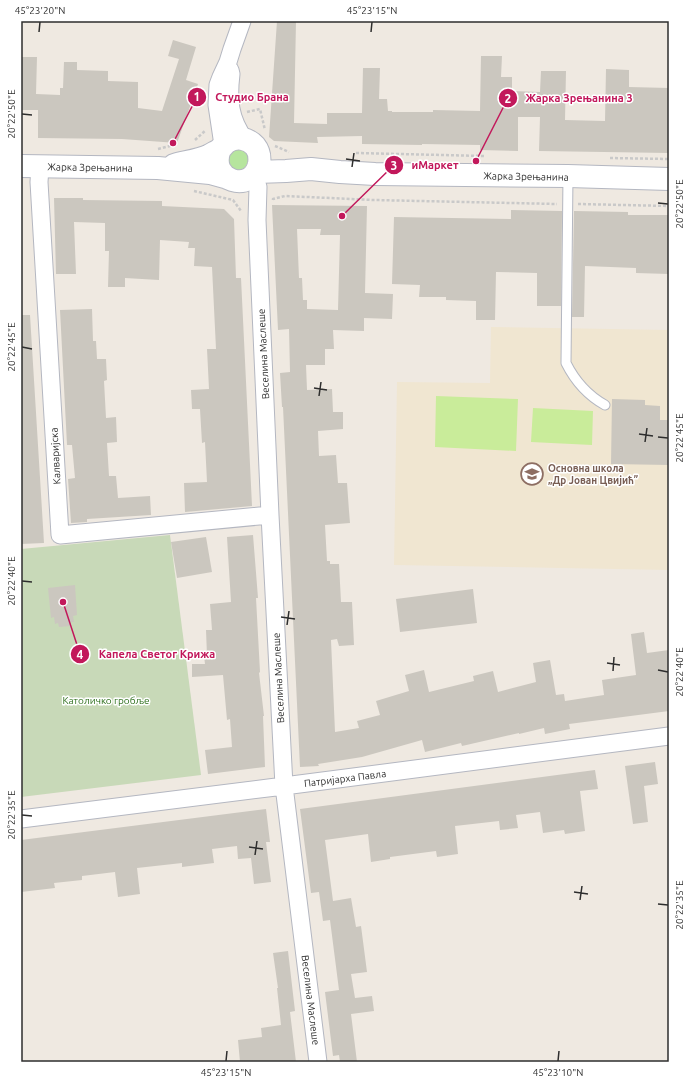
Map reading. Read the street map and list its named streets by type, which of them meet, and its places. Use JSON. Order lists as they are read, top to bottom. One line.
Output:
{"streets":{"main road":["Жарка Зрењанина"],"street":["Веселина Маслеше","Калваријска","Патријарха Павла"]},"crossings":[["Жарка Зрењанина","Веселина Маслеше"],["Жарка Зрењанина","Калваријска"],["Веселина Маслеше","Калваријска"],["Веселина Маслеше","Патријарха Павла"]],"parks":["Католичко гробље"],"places":{"other":["Студио Брана","Жарка Зрењанина 3","иМаркет","Капела Светог Крижа"],"school or university":["Основна школа „Др Јован Цвијић”"]},"coordinates":["45°23'20\"N","45°23'15\"N","20°22'50\"E","20°22'45\"E","20°22'40\"E","20°22'35\"E","45°23'10\"N"]}
